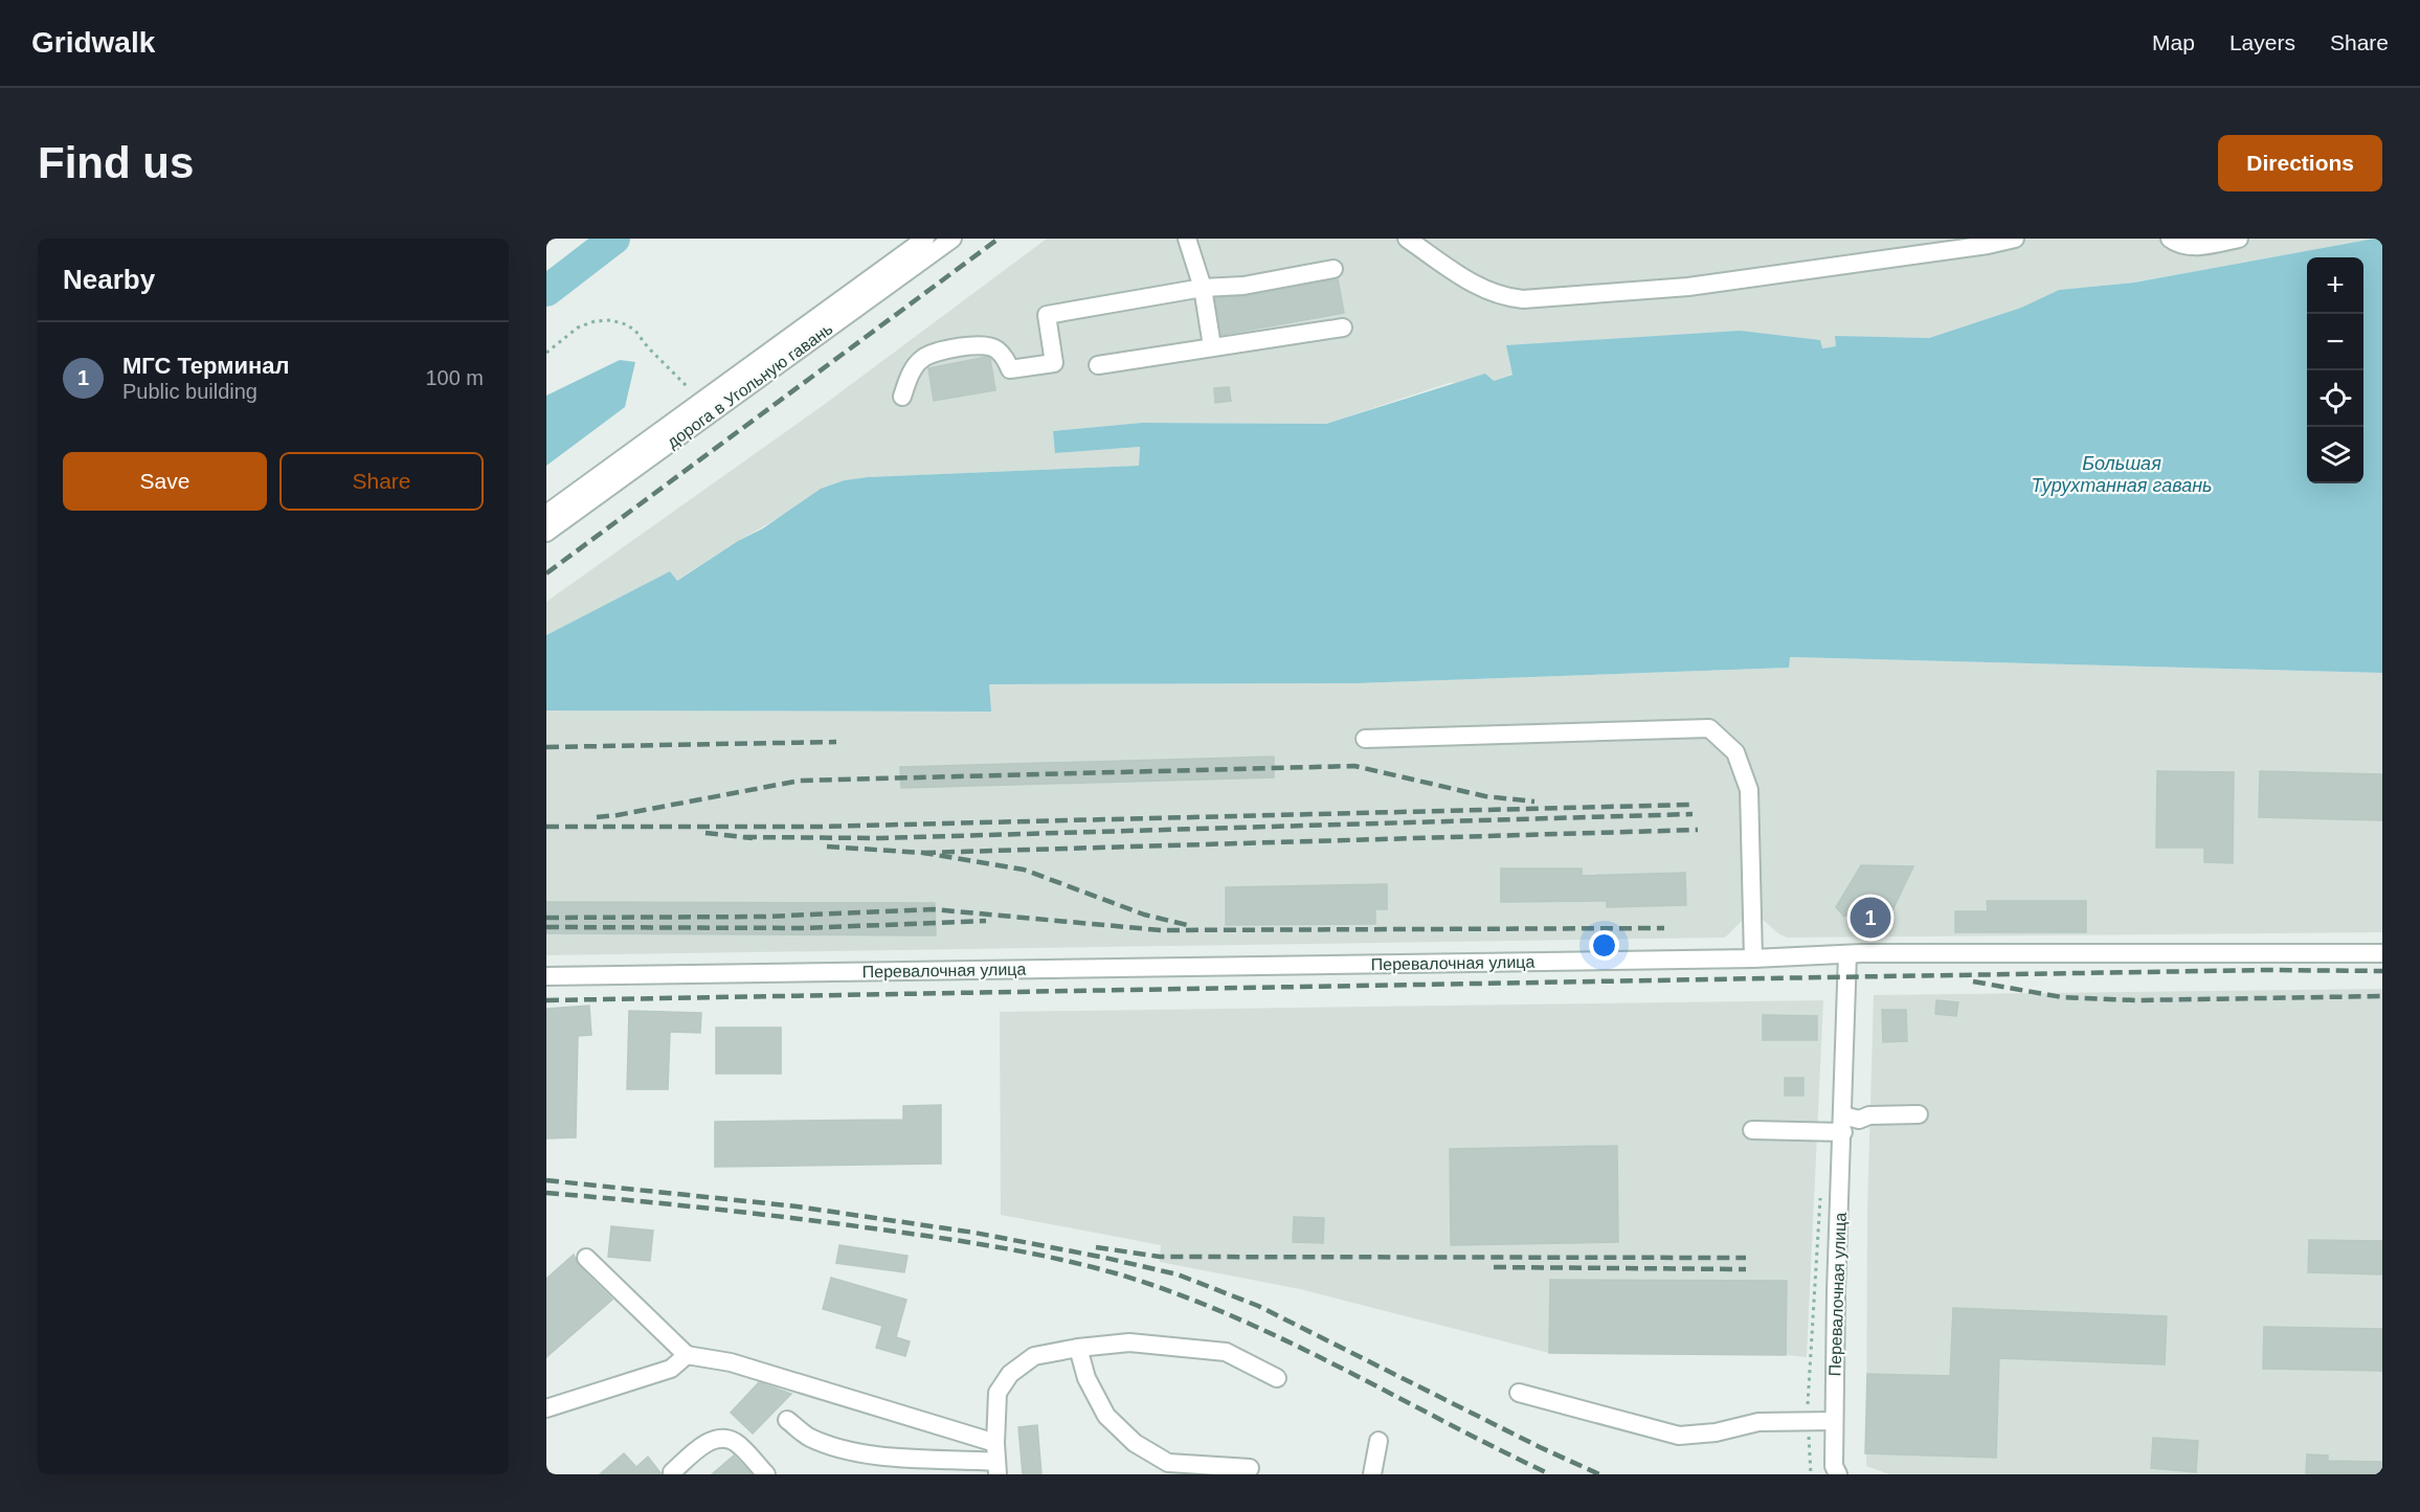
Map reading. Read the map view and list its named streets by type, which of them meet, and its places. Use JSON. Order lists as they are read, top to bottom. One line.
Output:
{"streets":{"street":["дорога в Угольную гавань","Перевалочная улица"]},"water":["Большая Турухтанная гавань"],"page":{"header":"Gridwalk","nav":["Map","Layers","Share"],"buttons":["Directions",["Save","Share"]],"title":"Find us","heading":"Nearby","map_buttons":["+","−"],"list":[{"mark":"1","name":"МГС Терминал","note":"Public building","value":"100 m"}],"pins":"1"}}
